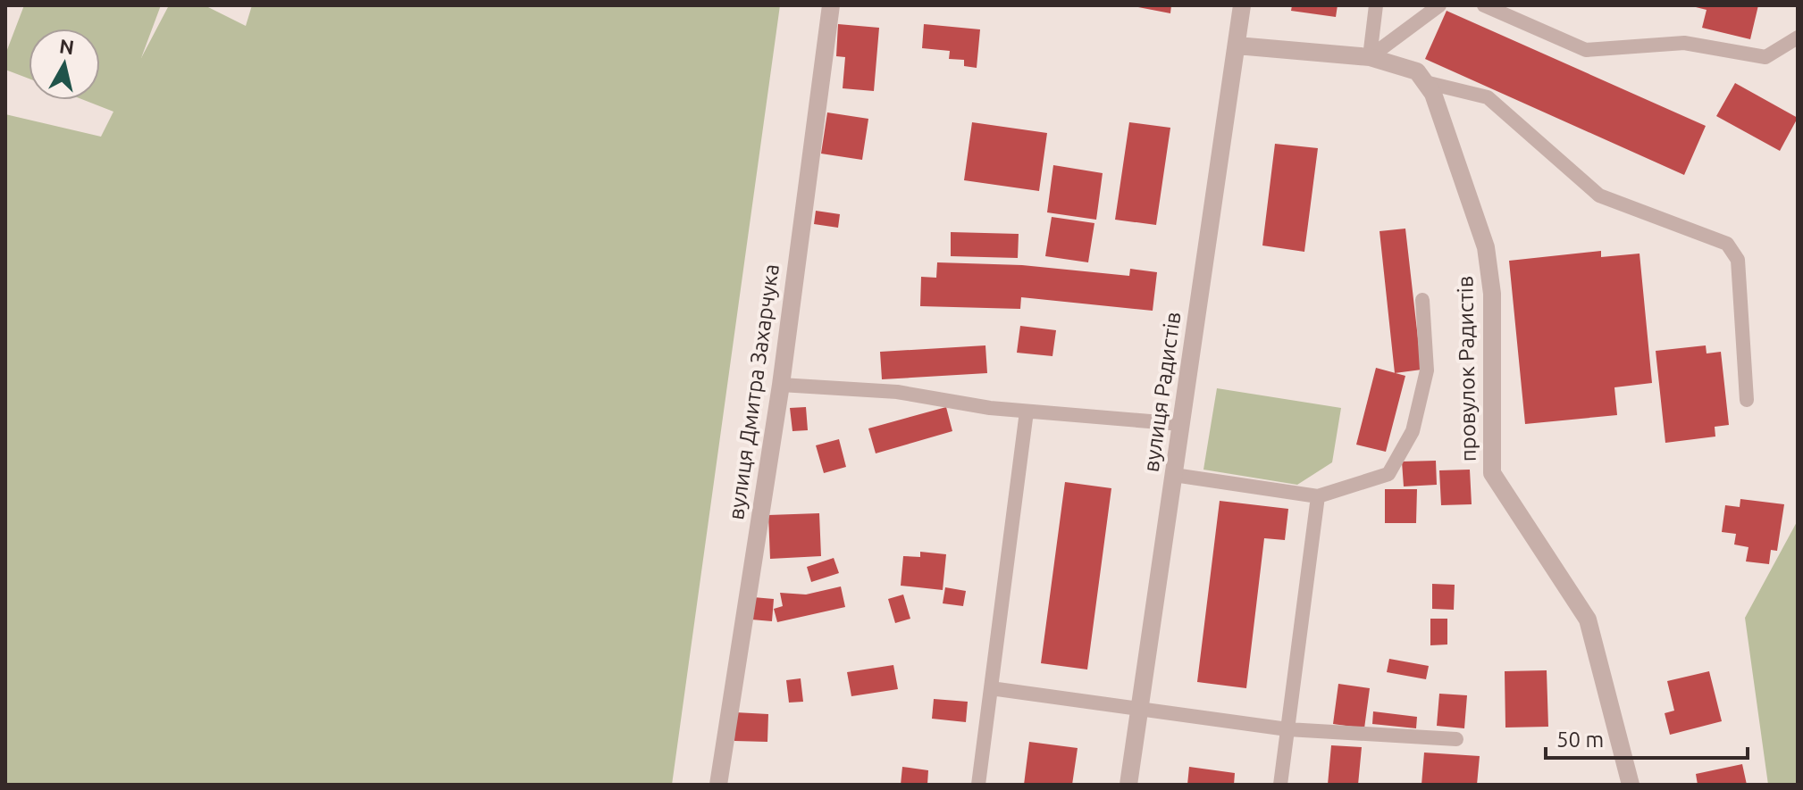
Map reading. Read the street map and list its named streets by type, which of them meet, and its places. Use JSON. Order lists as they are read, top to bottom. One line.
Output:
{"streets":{"street":["провулок Радистів","вулиця Дмитра Захарчука","вулиця Радистів"]},"scale_bar":"50 m","north":"top"}
